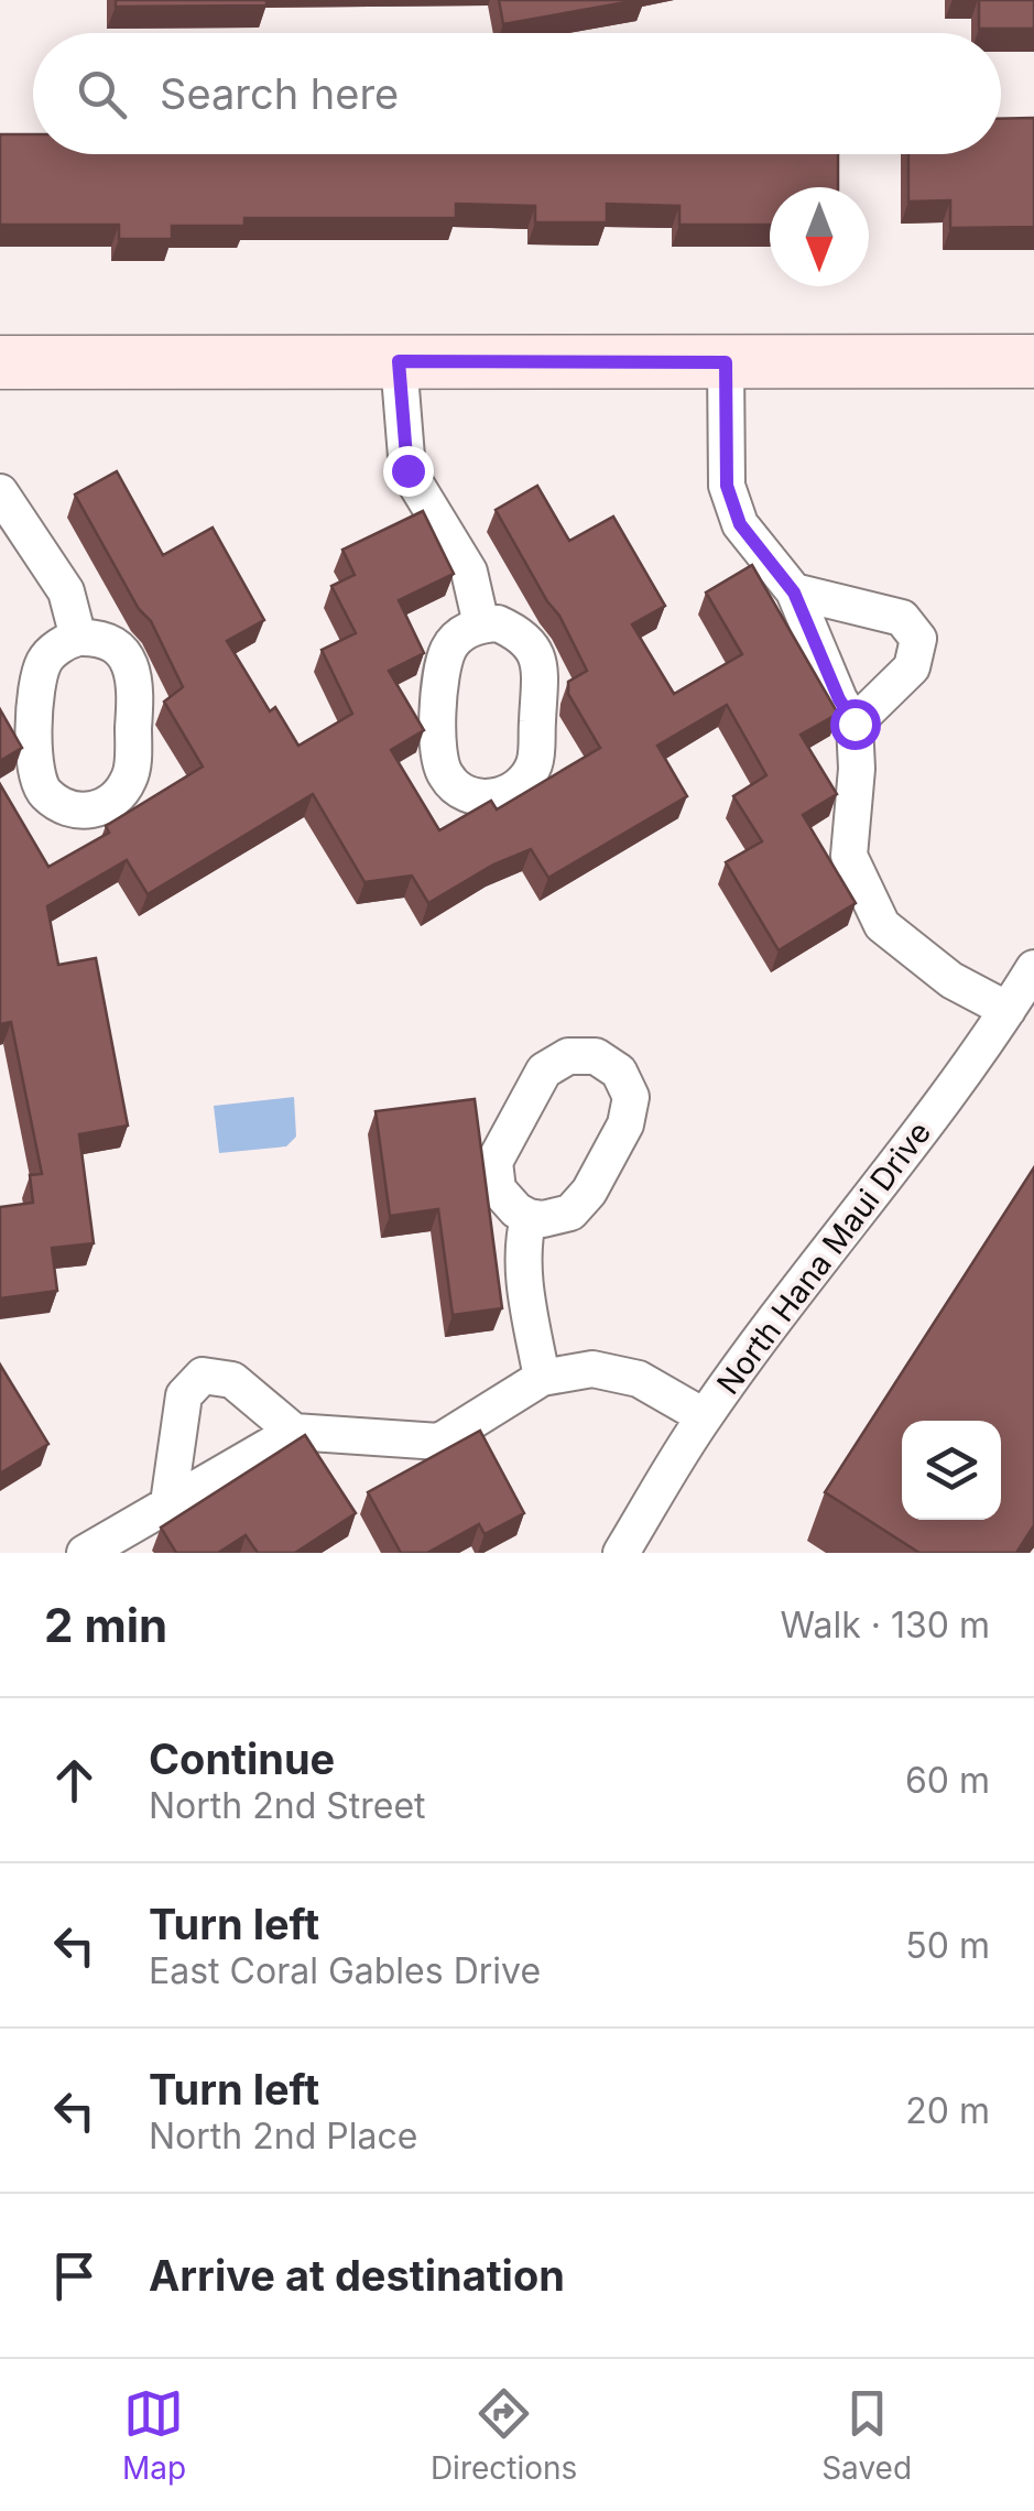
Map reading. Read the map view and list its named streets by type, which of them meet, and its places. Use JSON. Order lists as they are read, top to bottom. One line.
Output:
{"streets":{"street":["North Hana Maui Drive"]},"north":"bottom","page":{"search":"Search here","heading":["2 min","Walk · 130 m"],"list":[["Continue","North 2nd Street","60 m"],["Turn left","East Coral Gables Drive","50 m"],["Turn left","North 2nd Place","20 m"],"Arrive at destination"],"nav":["Map","Directions","Saved"]}}
